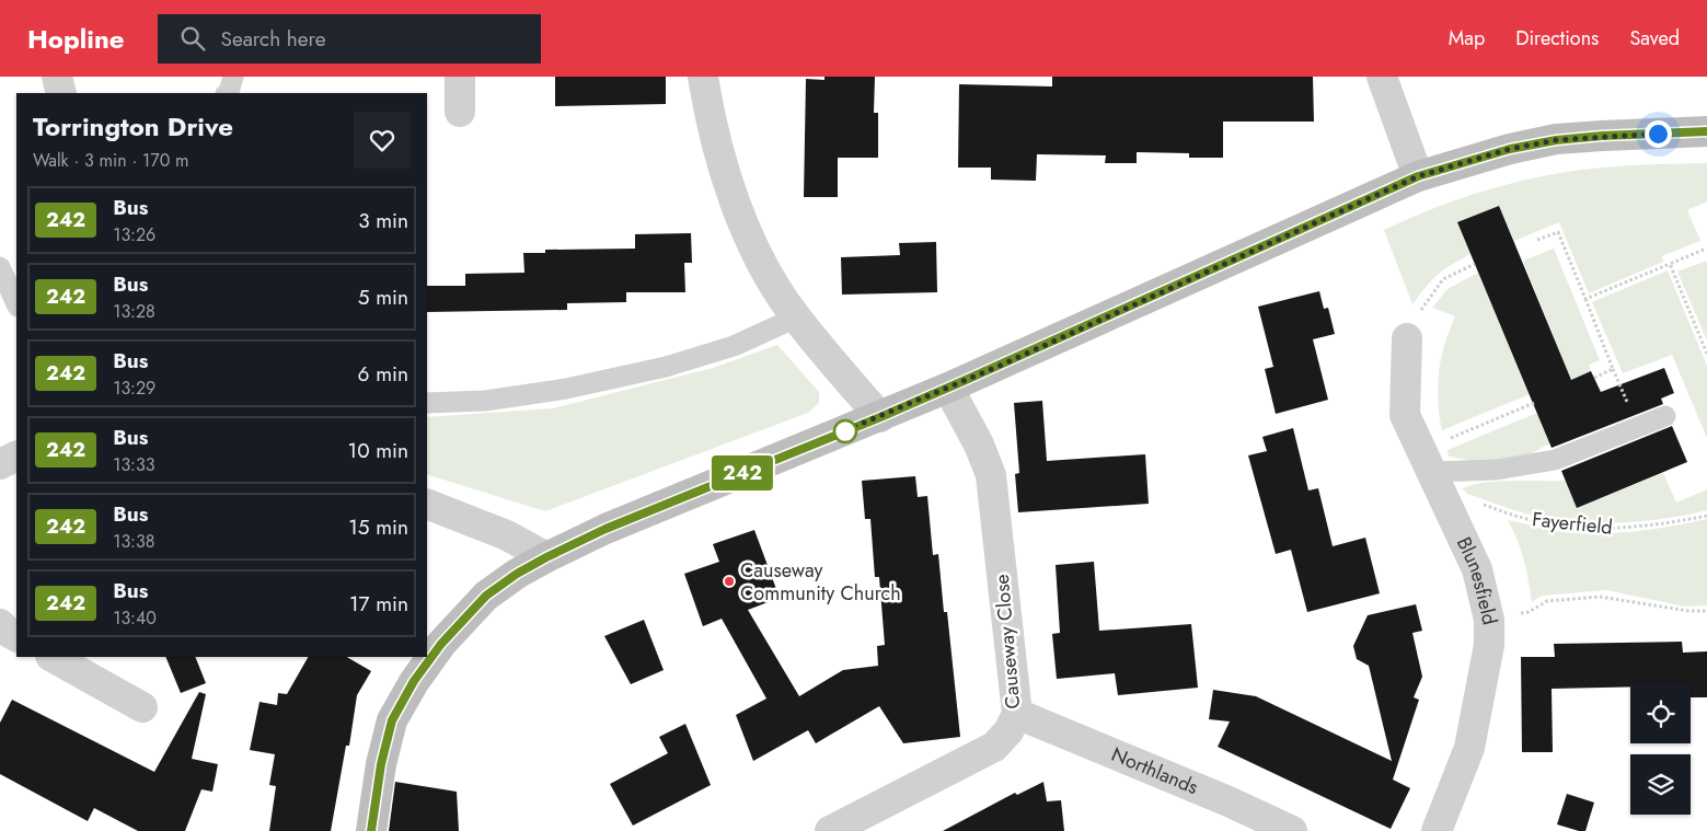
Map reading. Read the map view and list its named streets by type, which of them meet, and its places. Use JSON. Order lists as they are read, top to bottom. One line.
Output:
{"streets":{"street":["Blunesfield","Causeway Close","Northlands"],"path":["Fayerfield"]},"crossings":[["Fayerfield","Blunesfield"],["Causeway Close","Northlands"]],"places":["Causeway Community Church"],"lines":["bus line 242"],"page":{"header":"Hopline","search":"Search here","nav":["Map","Directions","Saved"],"on_map":"242","heading":["Torrington Drive","Walk · 3 min · 170 m"],"list":[{"mark":"242","name":"Bus","note":"13:26","value":"3 min"},{"mark":"242","name":"Bus","note":"13:28","value":"5 min"},{"mark":"242","name":"Bus","note":"13:29","value":"6 min"},{"mark":"242","name":"Bus","note":"13:33","value":"10 min"},{"mark":"242","name":"Bus","note":"13:38","value":"15 min"},{"mark":"242","name":"Bus","note":"13:40","value":"17 min"}]}}
